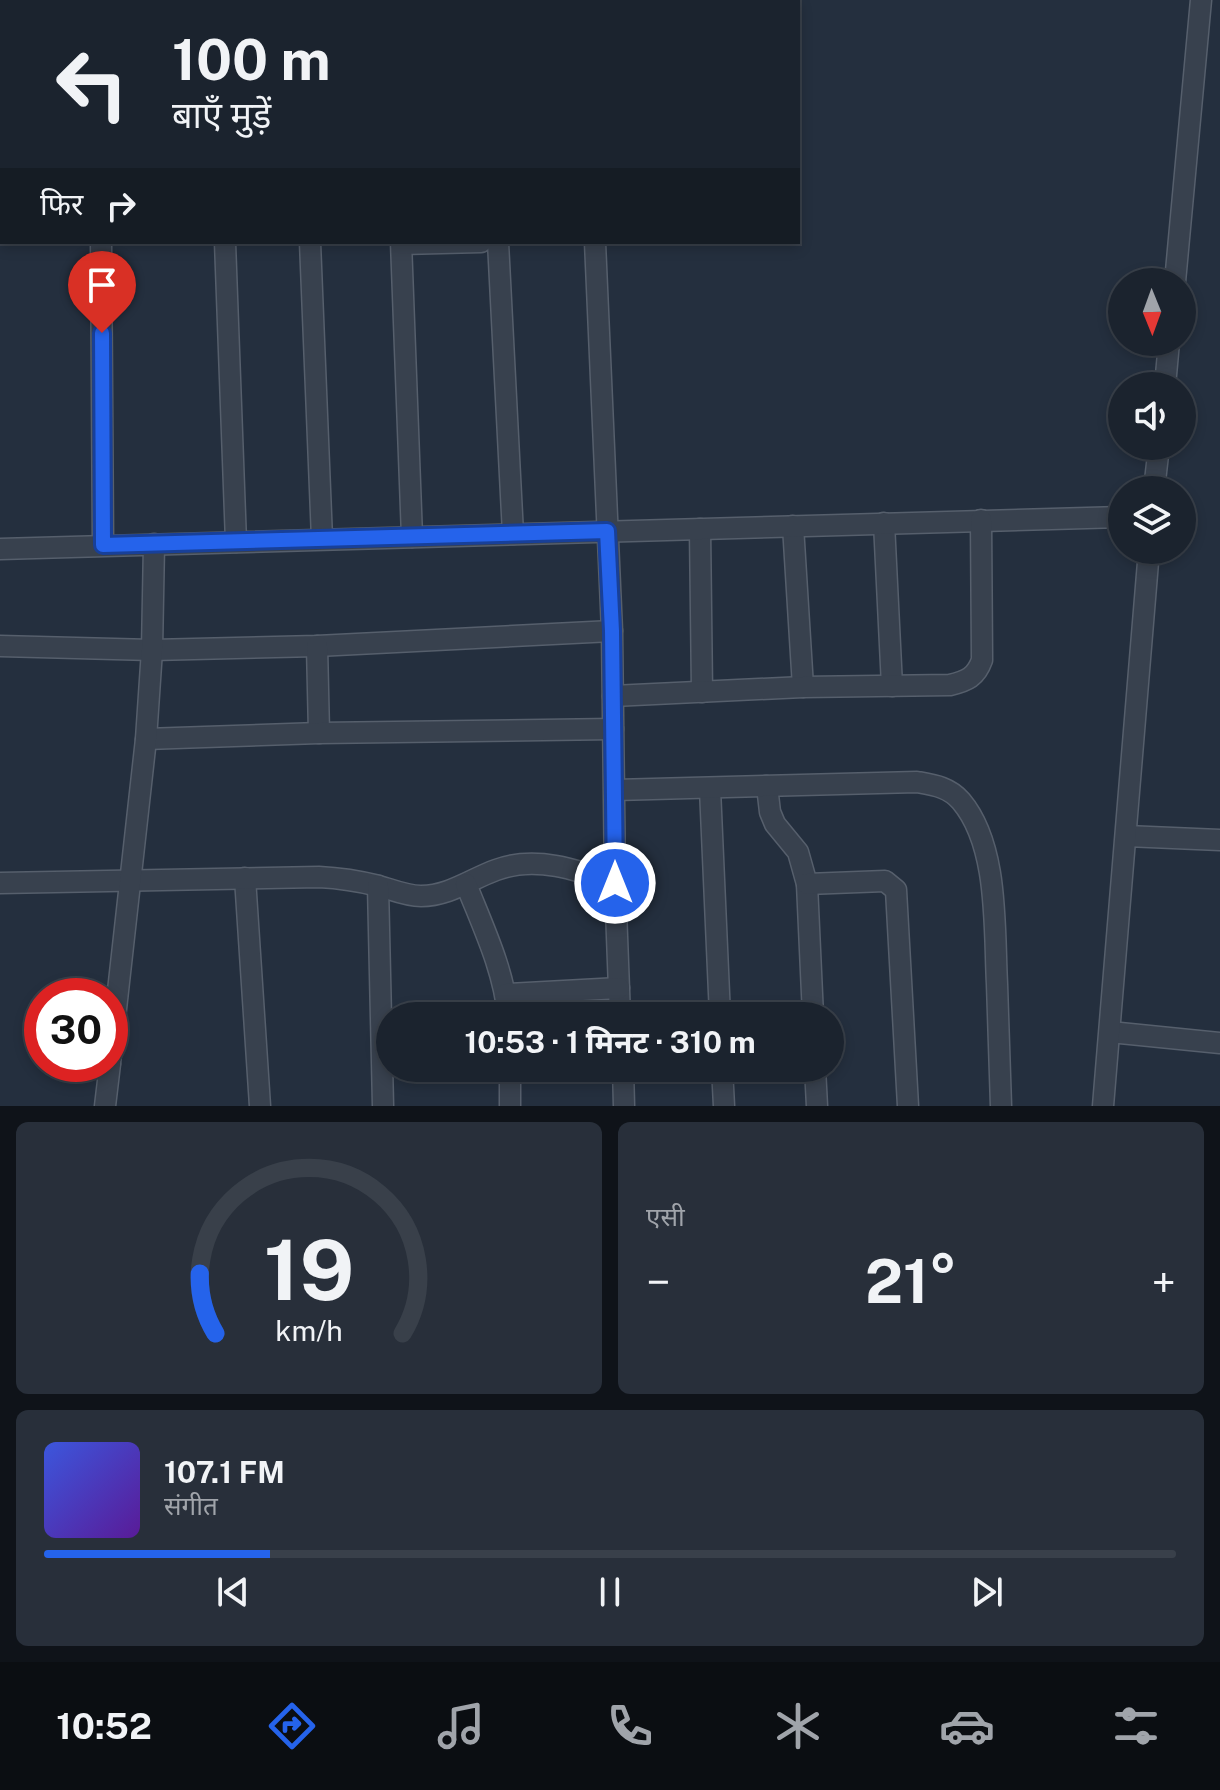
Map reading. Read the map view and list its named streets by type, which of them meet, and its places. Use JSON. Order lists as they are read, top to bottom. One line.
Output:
{"north":"bottom","page":{"turn":["100 m","बाएँ मुड़ें"],"then":"फिर","limit":"30","trip":"10:53 · 1 मिनट · 310 m","tile":"एसी","heat":["−","21°","+"],"song":["107.1 FM","संगीत"],"tabs":"10:52","gauge":["19","km/h"]}}
